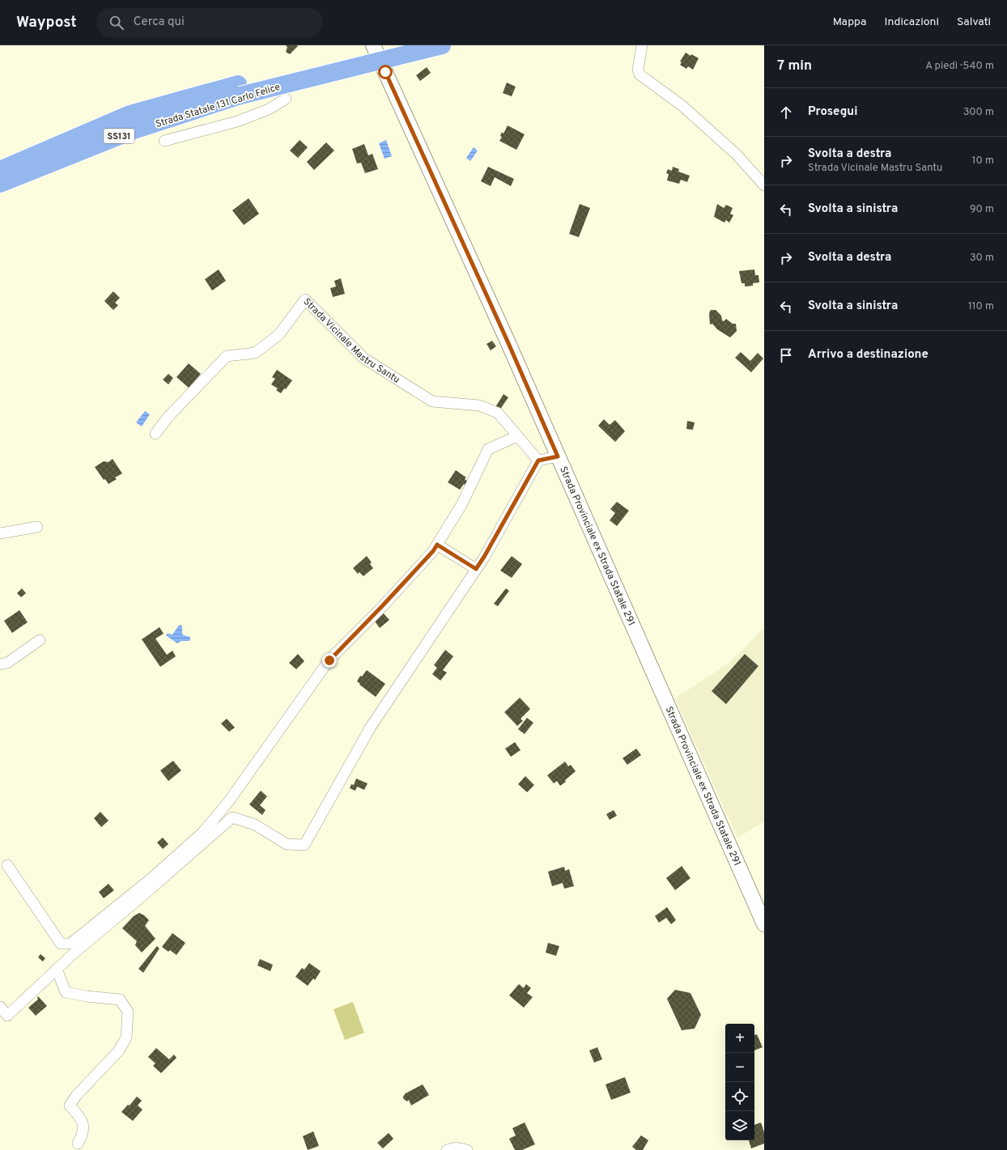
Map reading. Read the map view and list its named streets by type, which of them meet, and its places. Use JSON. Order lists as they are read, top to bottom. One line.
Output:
{"streets":{"highway":["Strada Statale 131 Carlo Felice","SS131"],"street":["Strada Vicinale Mastru Santu","Strada Provinciale ex Strada Statale 291"]},"page":{"header":"Waypost","search":"Cerca qui","nav":["Mappa","Indicazioni","Salvati"],"heading":["7 min","A piedi · 540 m"],"list":[["Prosegui","300 m"],["Svolta a destra","Strada Vicinale Mastru Santu","10 m"],["Svolta a sinistra","90 m"],["Svolta a destra","30 m"],["Svolta a sinistra","110 m"],"Arrivo a destinazione"],"map_buttons":["+","−"]}}
